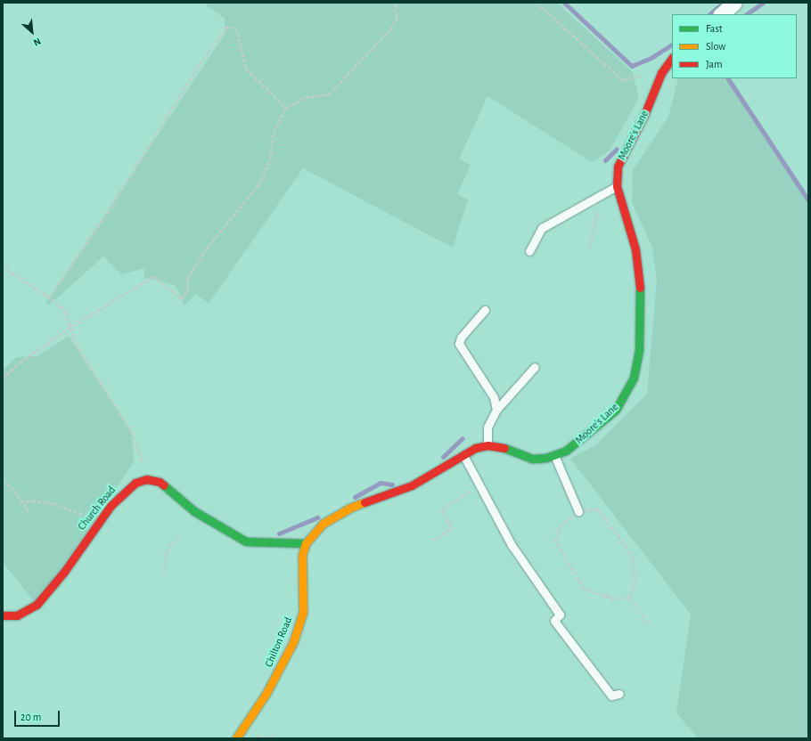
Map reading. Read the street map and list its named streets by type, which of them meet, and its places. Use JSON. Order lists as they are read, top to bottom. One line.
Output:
{"streets":{"street":["Moore's Lane","Church Road","Chilton Road"]},"crossings":[["Moore's Lane","Chilton Road"]],"legend":["Fast","Slow","Jam"],"scale_bar":"20 m","north":"bottom right"}
